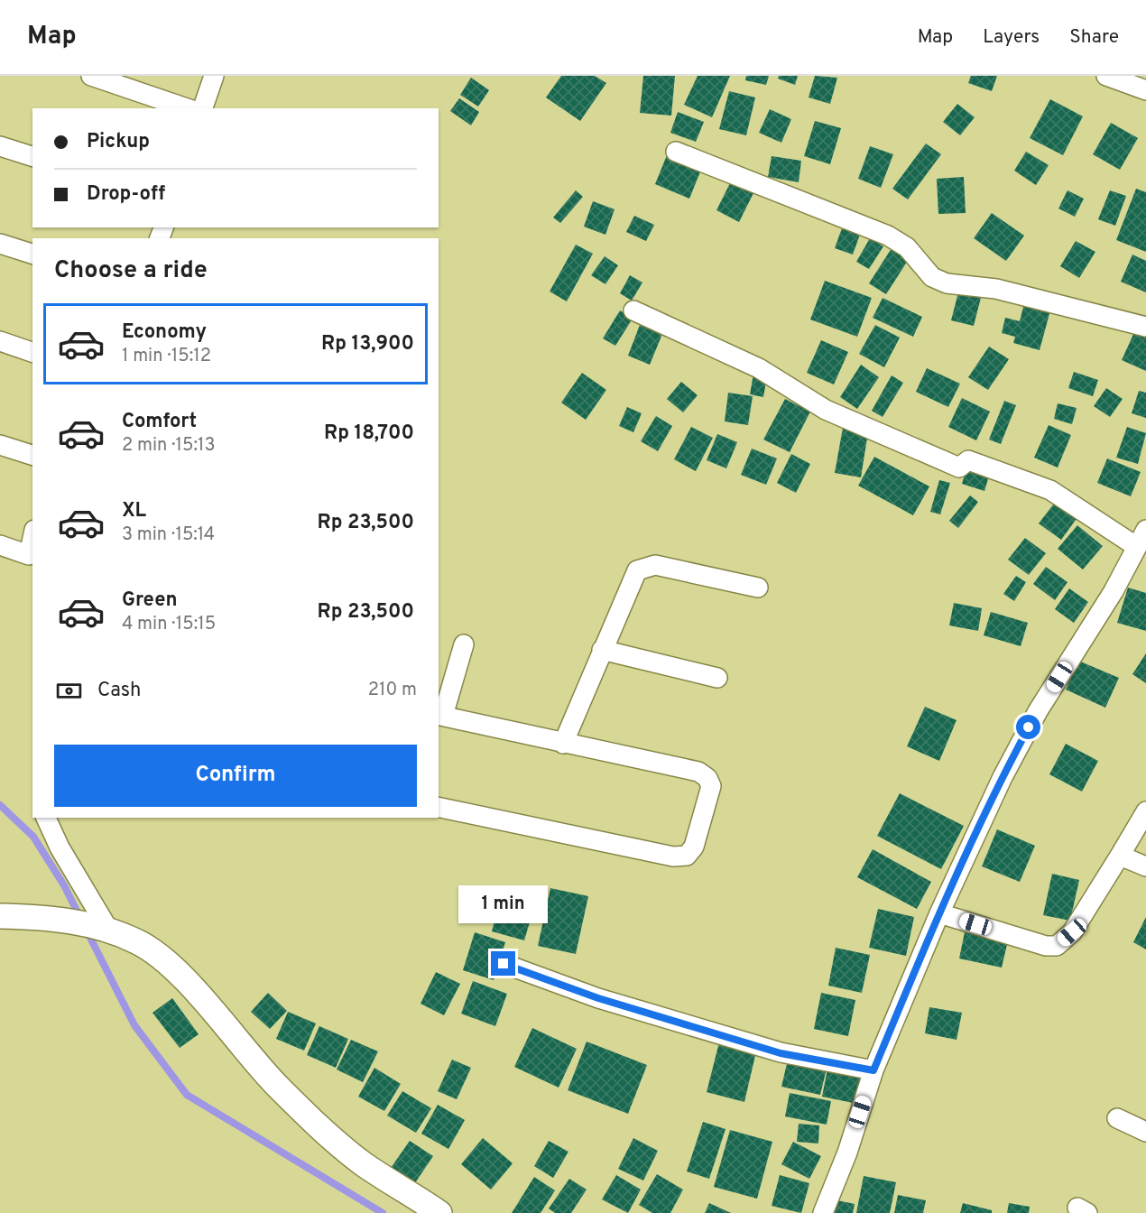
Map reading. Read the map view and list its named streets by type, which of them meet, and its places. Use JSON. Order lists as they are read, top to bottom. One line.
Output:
{"page":{"header":"Map","nav":["Map","Layers","Share"],"banner":["Pickup","Drop-off"],"heading":"Choose a ride","list":[{"name":"Economy","note":"1 min · 15:12","value":"Rp 13,900"},{"name":"Comfort","note":"2 min · 15:13","value":"Rp 18,700"},{"name":"XL","note":"3 min · 15:14","value":"Rp 23,500"},{"name":"Green","note":"4 min · 15:15","value":"Rp 23,500"}],"pay":["Cash","210 m"],"buttons":"Confirm","bubble":"1 min"}}
